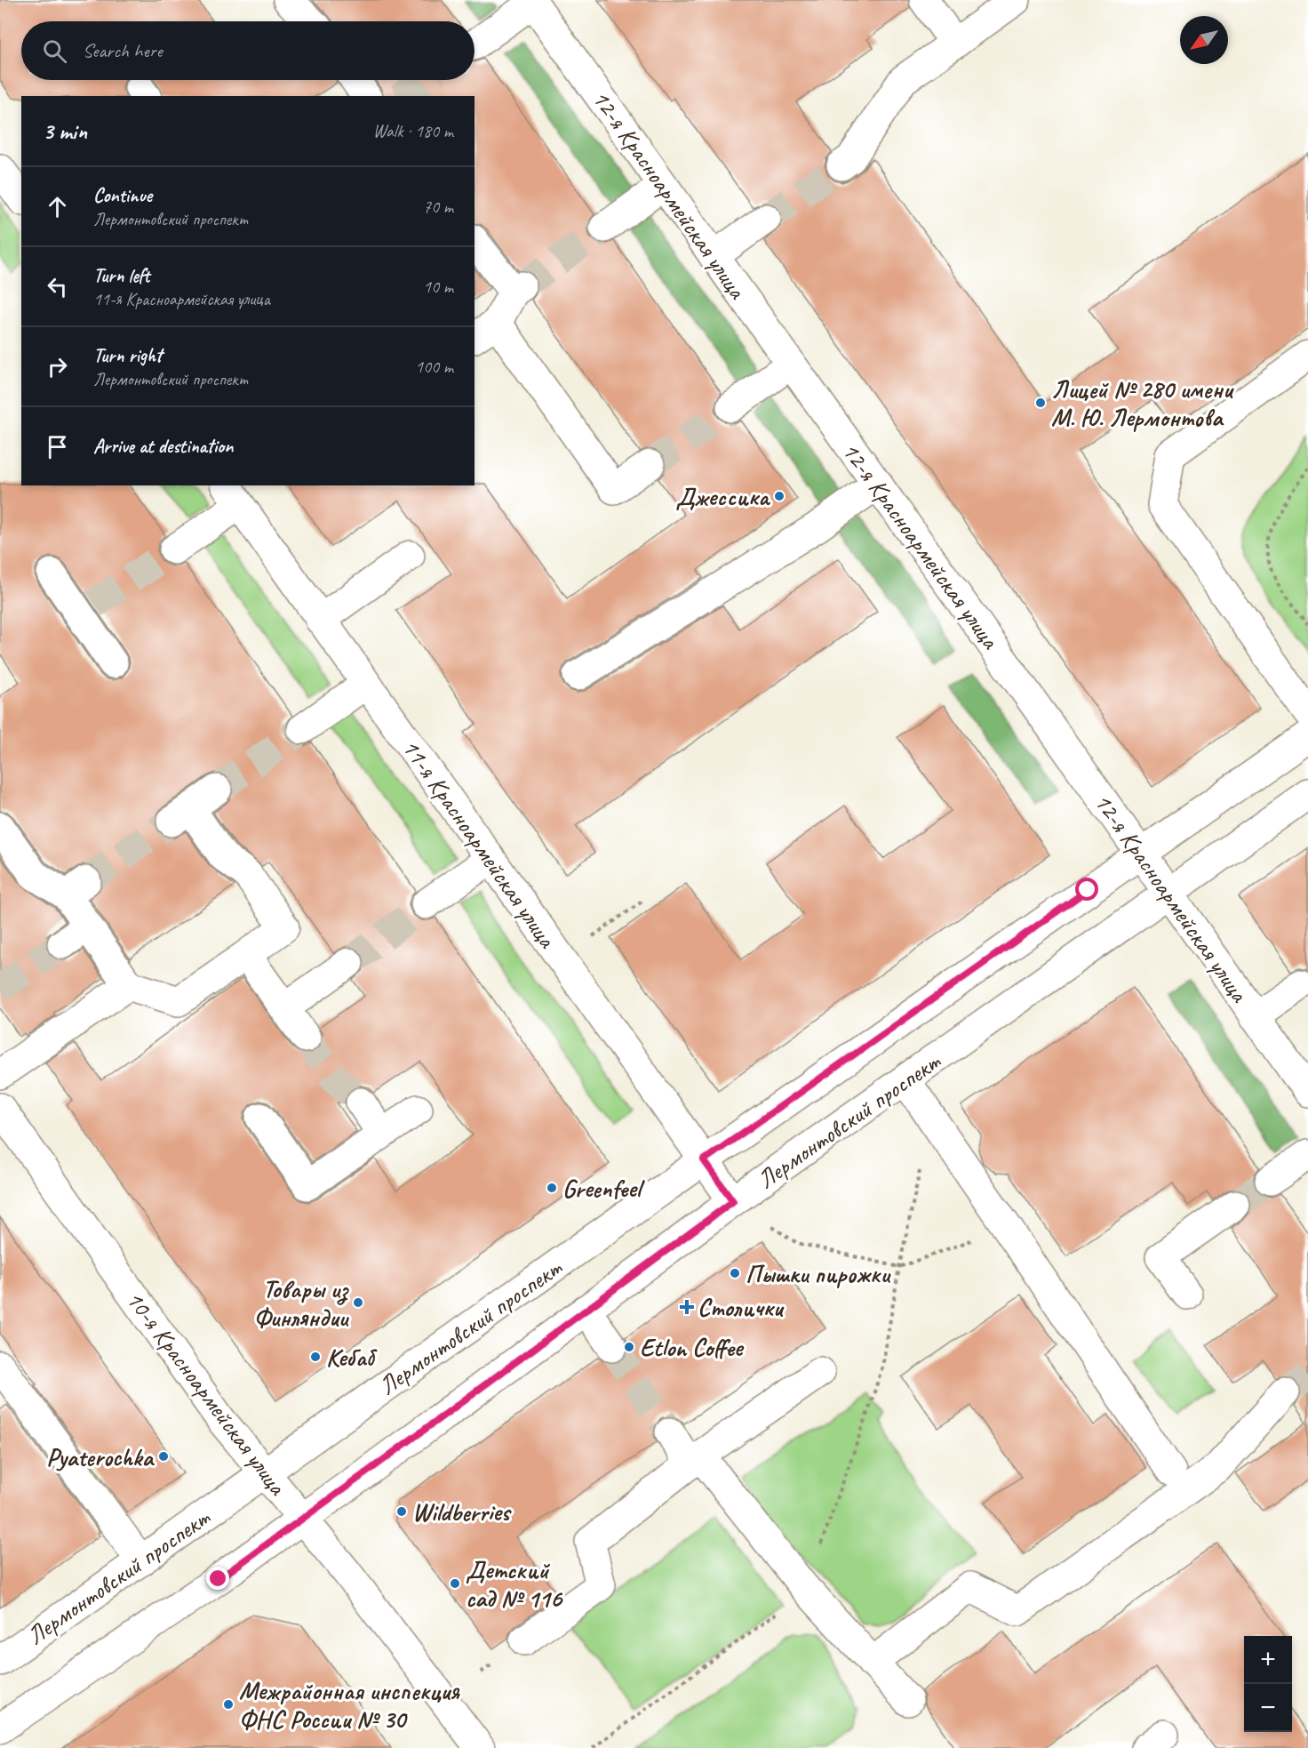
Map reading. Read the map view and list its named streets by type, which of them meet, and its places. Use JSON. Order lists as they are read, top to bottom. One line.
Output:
{"streets":{"main road":["12-я Красноармейская улица","11-я Красноармейская улица","Лермонтовский проспект","10-я Красноармейская улица"]},"crossings":[["12-я Красноармейская улица","Лермонтовский проспект"],["11-я Красноармейская улица","Лермонтовский проспект"],["Лермонтовский проспект","10-я Красноармейская улица"]],"places":{"other":["Лицей № 280 имени М. Ю. Лермонтова","Джессика","Greenfeel","Пышки пирожки","Товары из Финляндии","Etlon Coffee","Кебаб","Pyaterochka","Wildberries","Детский сад № 116","Межрайонная инспекция ФНС России № 30"],"health":["Столички"]},"north":"bottom left","page":{"search":"Search here","heading":["3 min","Walk · 180 m"],"list":[["Continue","Лермонтовский проспект","70 m"],["Turn left","11-я Красноармейская улица","10 m"],["Turn right","Лермонтовский проспект","100 m"],"Arrive at destination"],"map_buttons":["+","−"]}}
